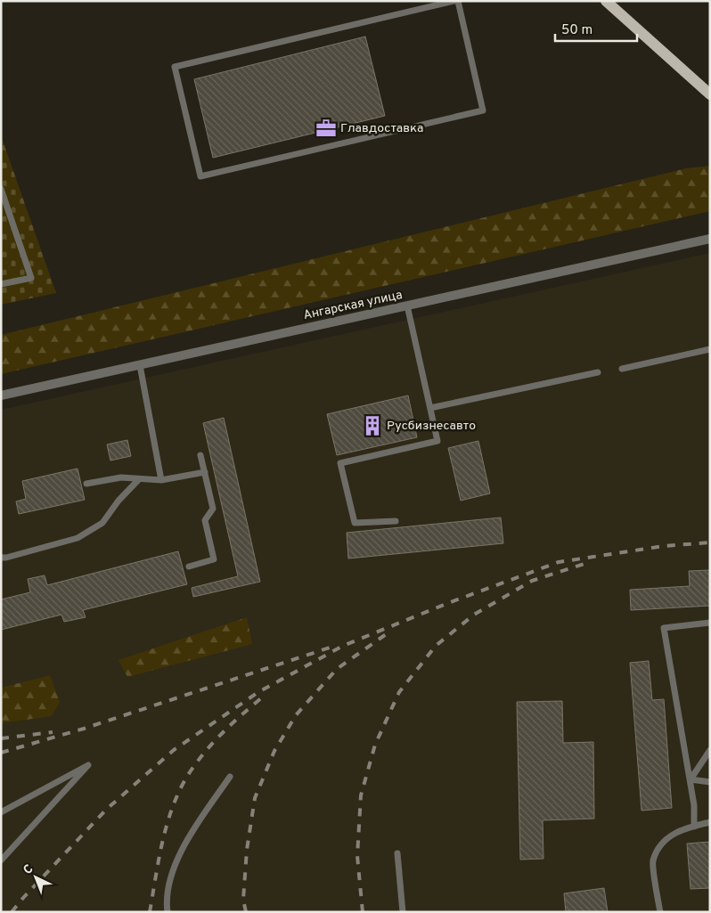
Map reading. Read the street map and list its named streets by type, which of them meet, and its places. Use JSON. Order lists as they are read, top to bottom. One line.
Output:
{"streets":{"street":["Ангарская улица"]},"places":{"office":["Главдоставка"],"building":["Русбизнесавто"]},"scale_bar":"50 m","north":"top left"}
